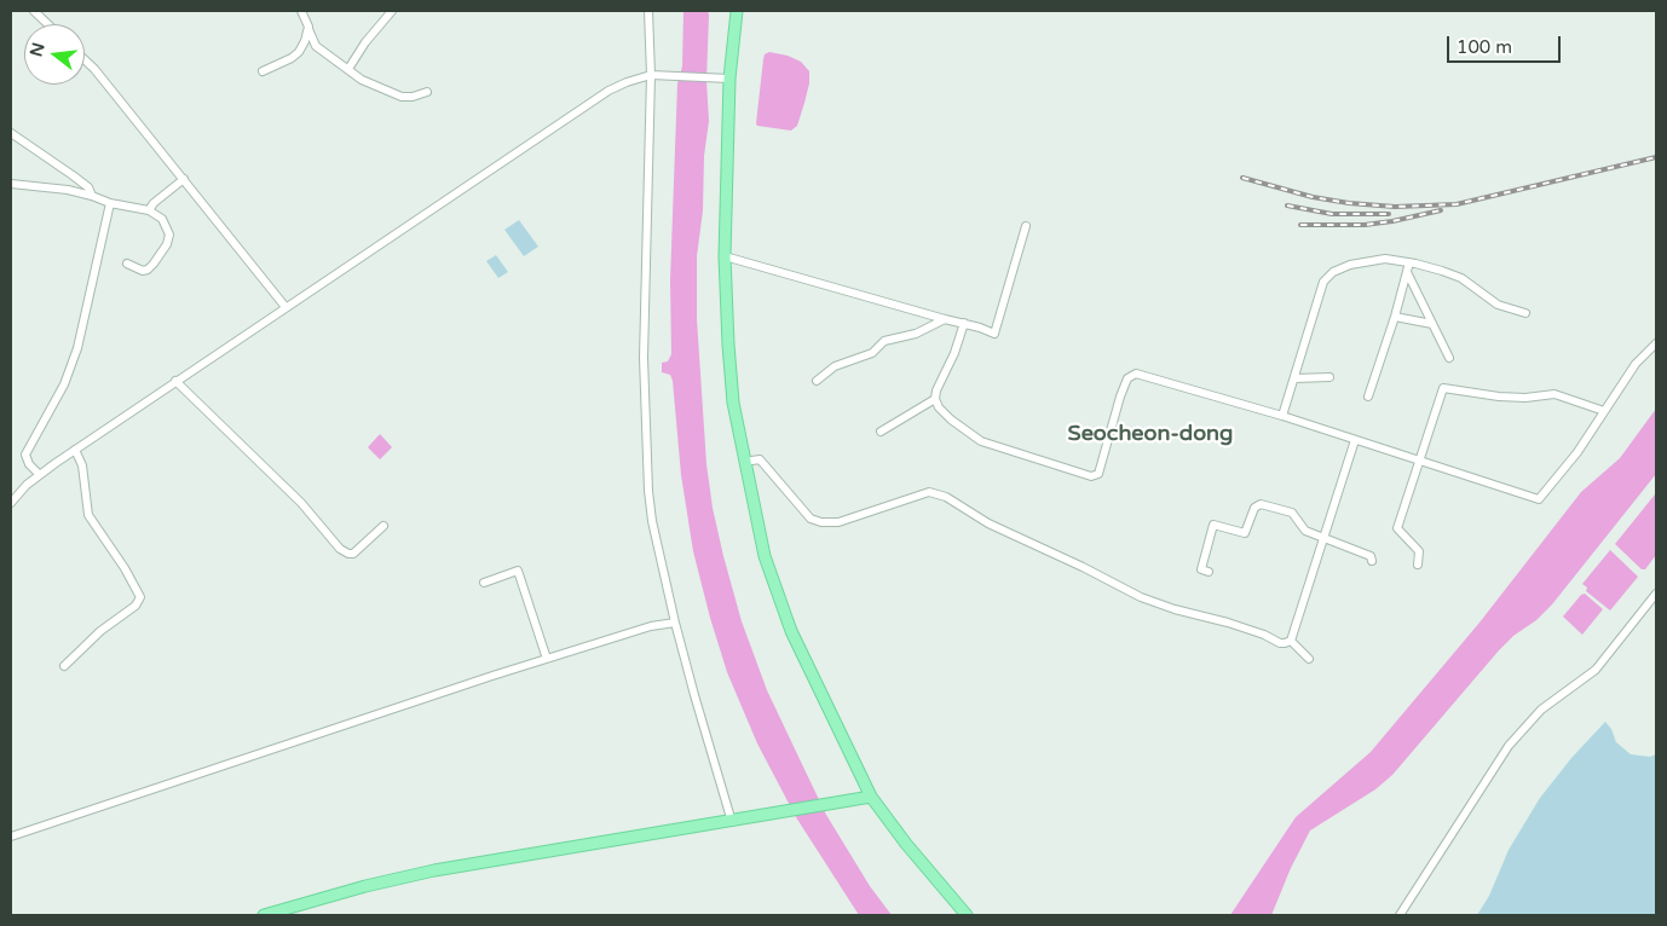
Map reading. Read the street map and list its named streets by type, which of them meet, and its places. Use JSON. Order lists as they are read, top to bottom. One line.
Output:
{"districts":["Seocheon-dong"],"scale_bar":"100 m","north":"left"}
